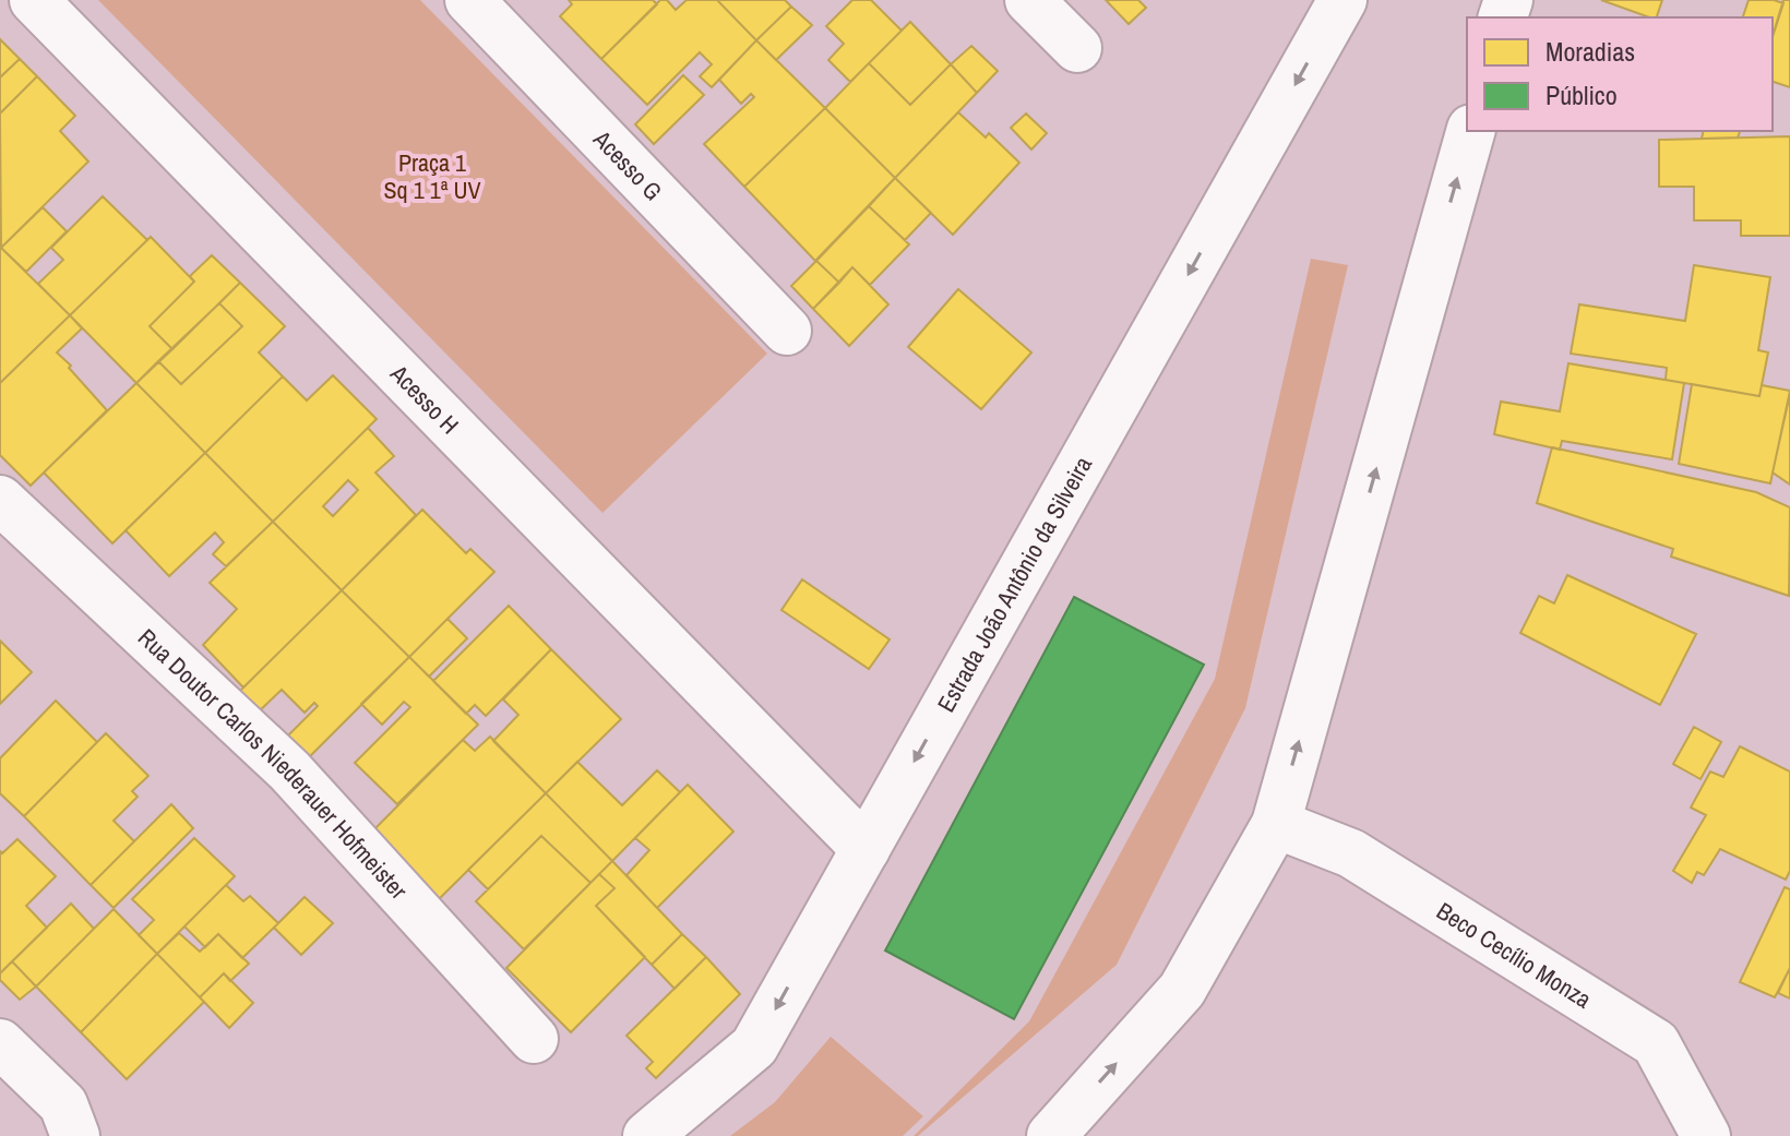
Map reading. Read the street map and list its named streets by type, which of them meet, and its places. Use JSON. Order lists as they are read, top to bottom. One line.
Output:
{"streets":{"street":["Acesso G","Acesso H","Estrada João Antônio da Silveira","Rua Doutor Carlos Niederauer Hofmeister","Beco Cecílio Monza"]},"crossings":[["Acesso H","Estrada João Antônio da Silveira"]],"parks":["Praça 1 Sq 1 1ª UV"],"legend":["Moradias","Público"]}
